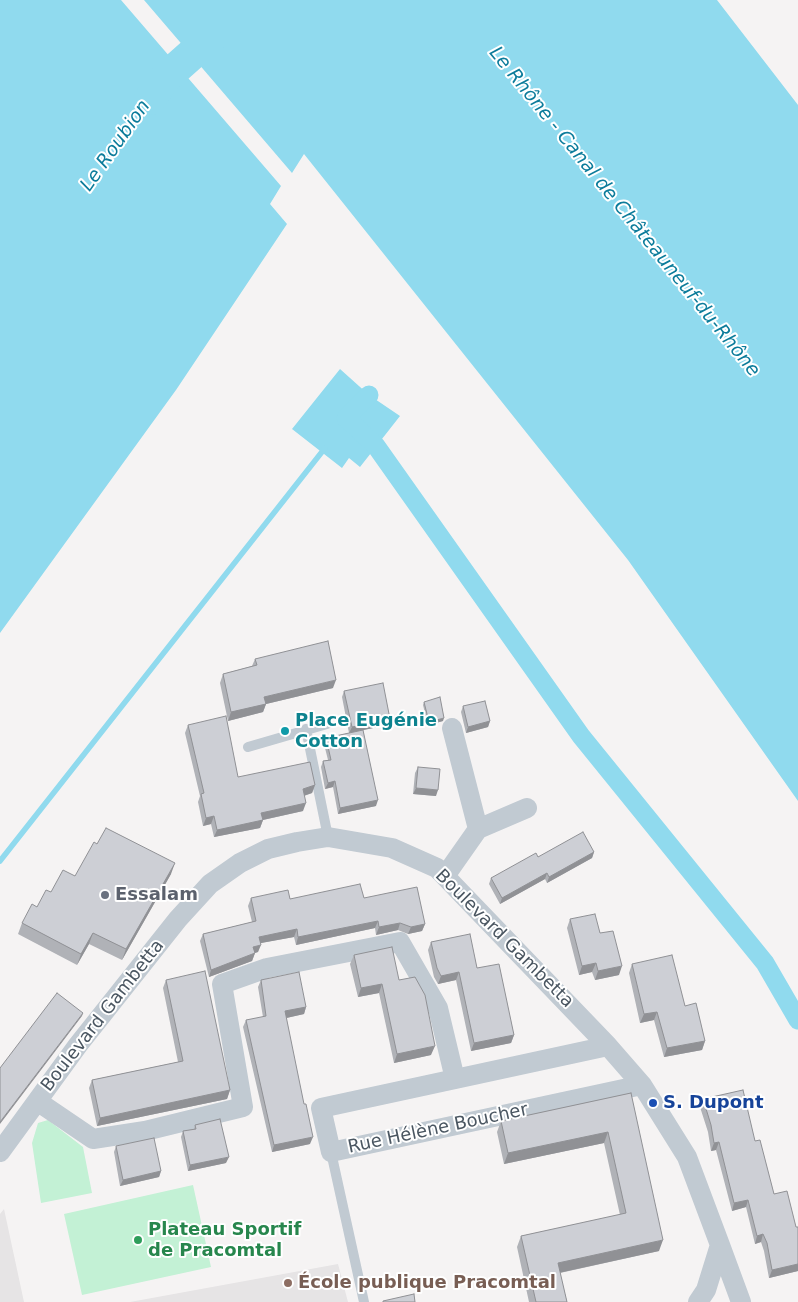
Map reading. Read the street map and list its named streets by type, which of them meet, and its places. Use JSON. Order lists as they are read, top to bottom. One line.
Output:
{"streets":{"street":["Boulevard Gambetta","Rue Hélène Boucher"]},"crossings":[["Boulevard Gambetta","Rue Hélène Boucher"]],"water":["Le Roubion","Le Rhône - Canal de Châteauneuf-du-Rhône"],"places":["Place Eugénie Cotton","Essalam","S. Dupont","Plateau Sportif de Pracomtal","École publique Pracomtal"]}
